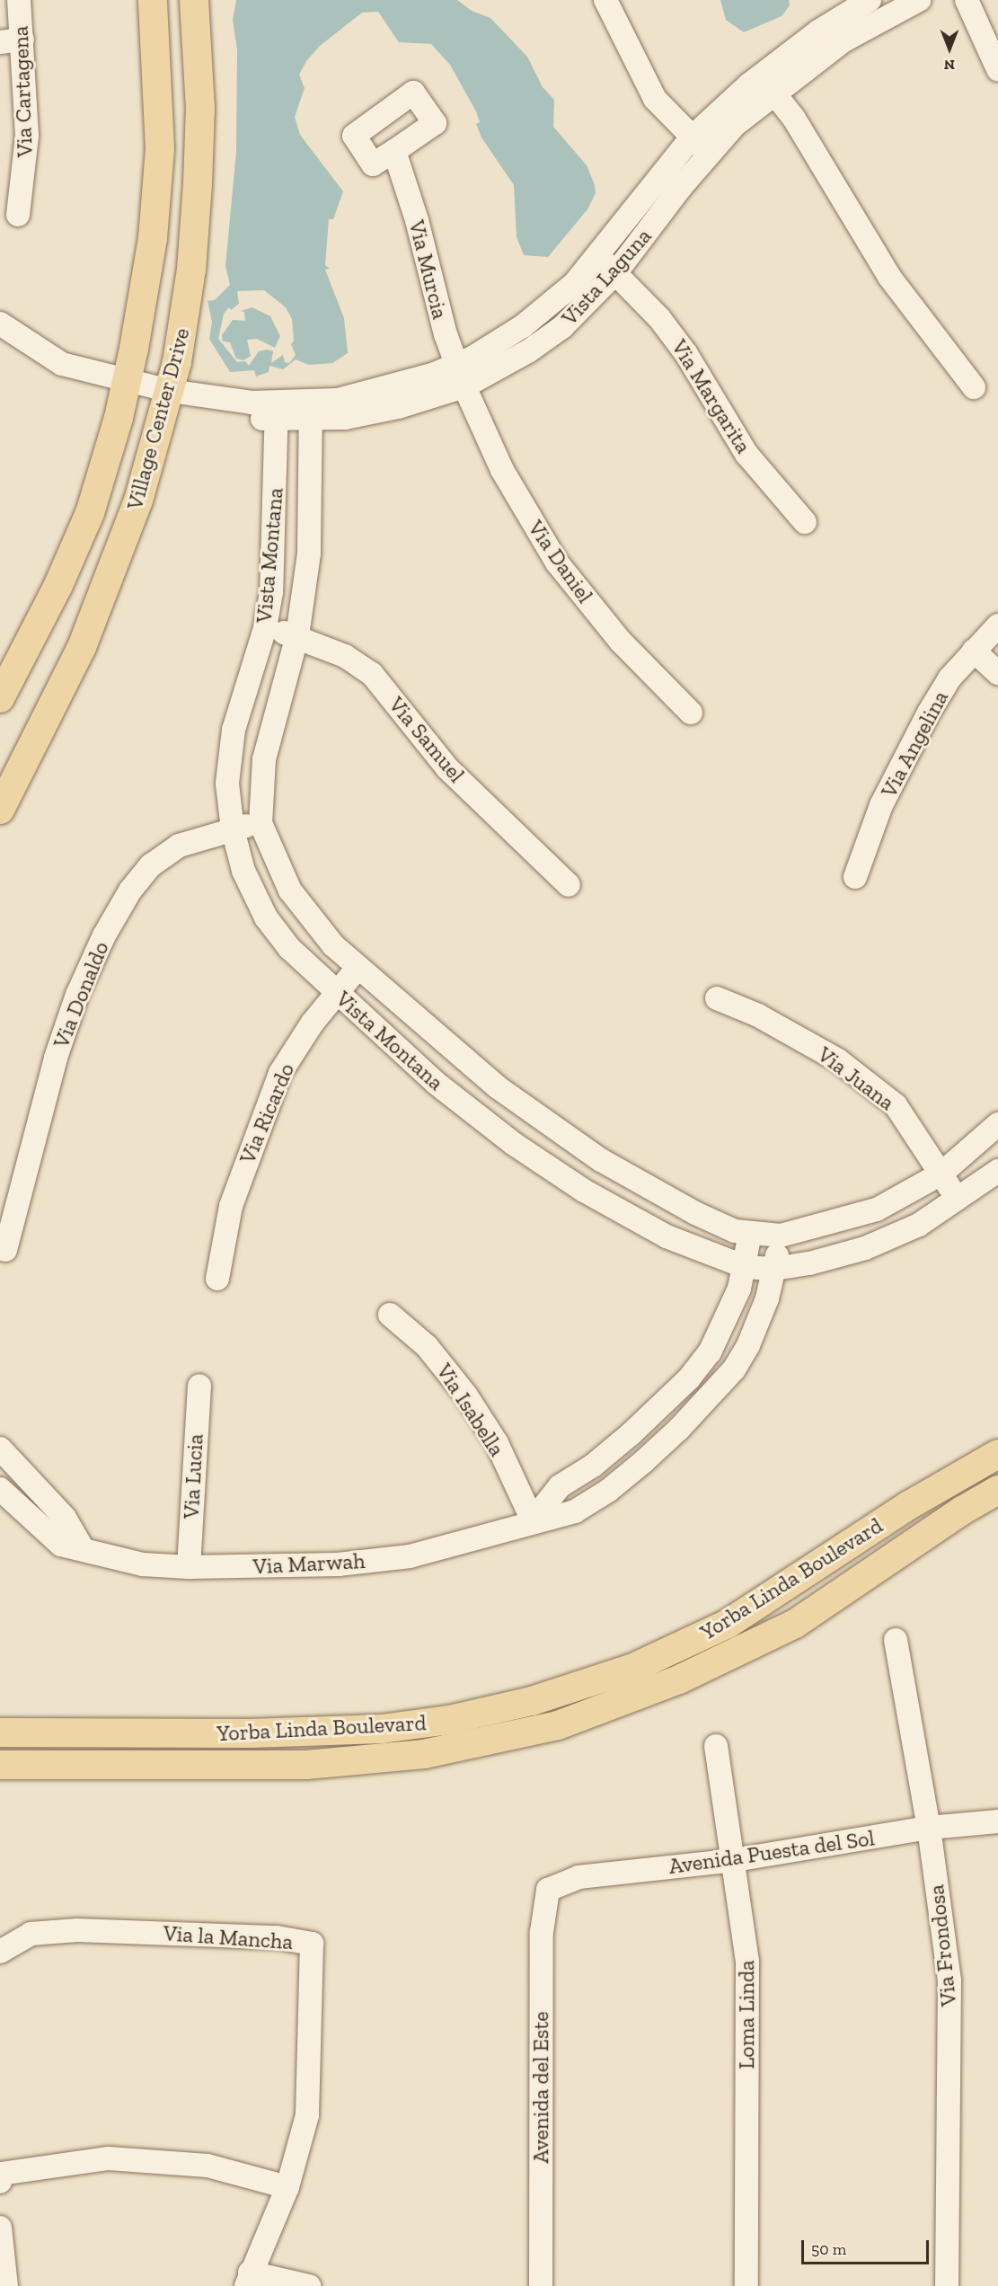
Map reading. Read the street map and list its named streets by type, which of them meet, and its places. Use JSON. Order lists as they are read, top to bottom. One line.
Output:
{"streets":{"main road":["Village Center Drive","Yorba Linda Boulevard"],"street":["Via Cartagena","Via Murcia","Vista Laguna","Via Margarita","Vista Montana","Via Daniel","Via Samuel","Via Angelina","Via Donaldo","Via Juana","Via Ricardo","Via Isabella","Via Lucia","Via Marwah","Avenida Puesta del Sol","Via la Mancha","Via Frondosa","Loma Linda","Avenida del Este"]},"crossings":[["Via Murcia","Vista Laguna"],["Via Murcia","Via Daniel"],["Vista Laguna","Via Margarita"],["Vista Laguna","Village Center Drive"],["Vista Laguna","Vista Montana"],["Vista Laguna","Via Daniel"],["Vista Montana","Via Samuel"],["Vista Montana","Via Donaldo"],["Vista Montana","Via Juana"],["Vista Montana","Via Ricardo"],["Vista Montana","Via Marwah"],["Via Isabella","Via Marwah"],["Via Lucia","Via Marwah"],["Avenida Puesta del Sol","Via Frondosa"],["Avenida Puesta del Sol","Loma Linda"],["Avenida Puesta del Sol","Avenida del Este"]],"scale_bar":"50 m","north":"bottom"}
